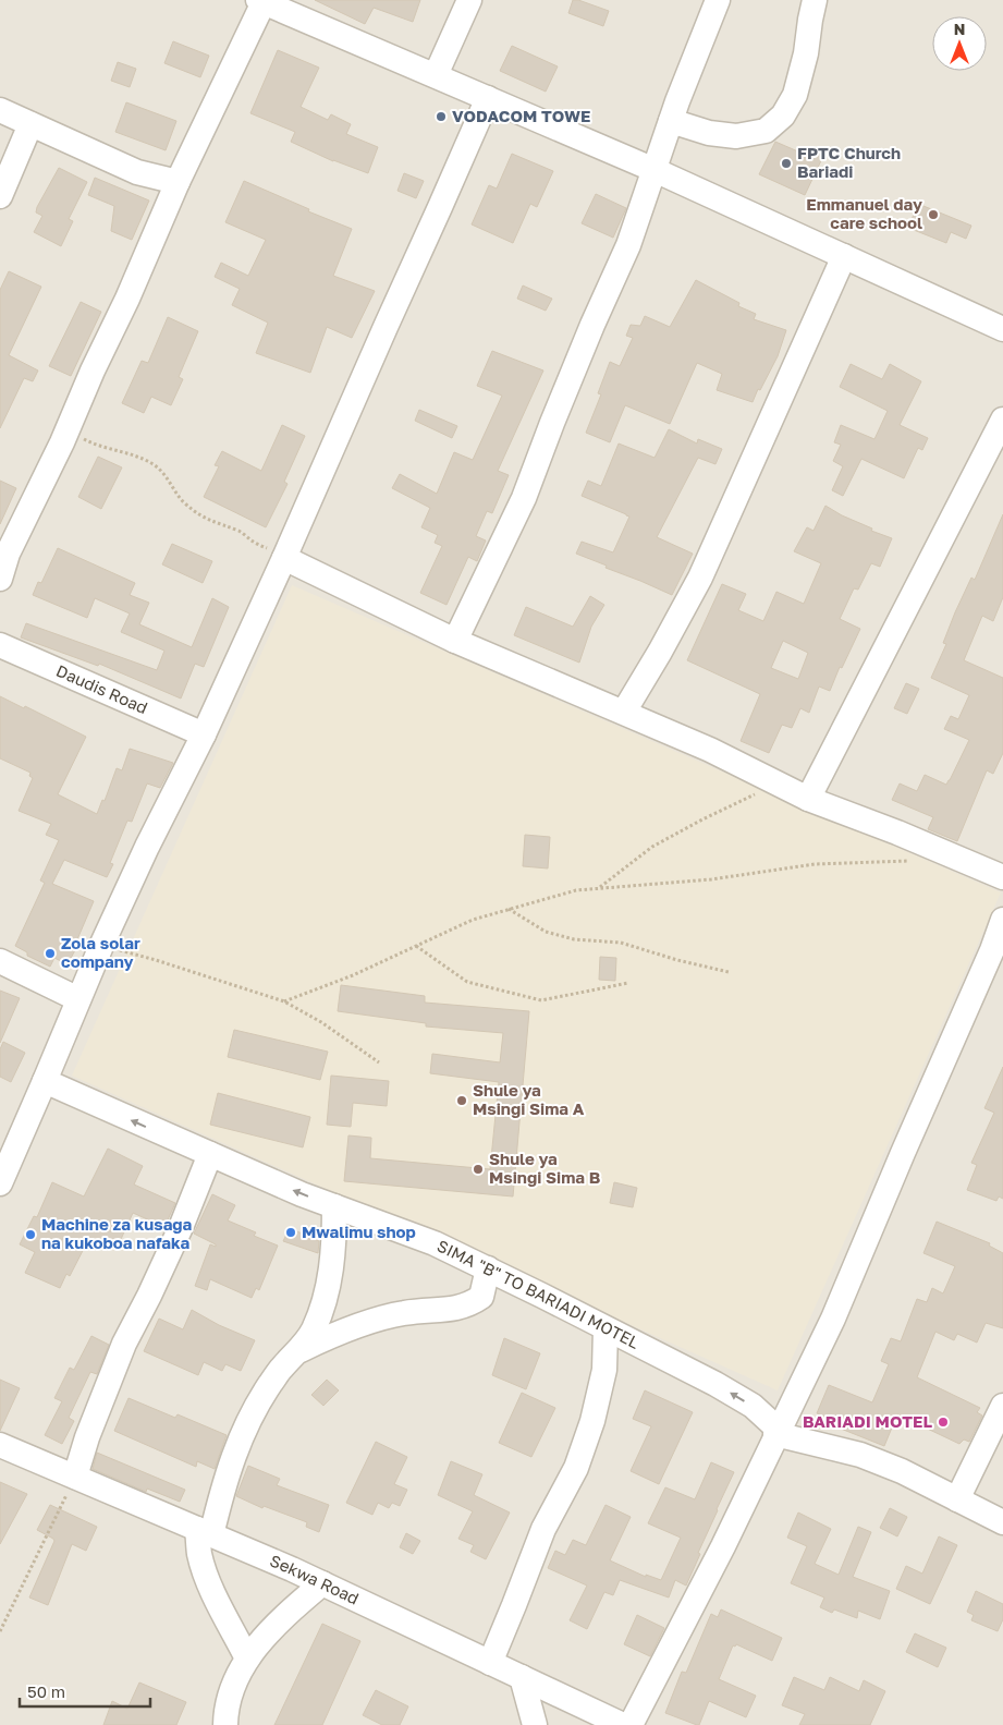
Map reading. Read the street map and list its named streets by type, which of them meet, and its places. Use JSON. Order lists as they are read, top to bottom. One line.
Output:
{"streets":{"street":["Daudis Road","SIMA \"B\" TO BARIADI MOTEL","Sekwa Road"]},"one_way":["SIMA \"B\" TO BARIADI MOTEL"],"places":["VODACOM TOWE","FPTC Church Bariadi","Emmanuel day care school","Zola solar company","Shule ya Msingi Sima A","Shule ya Msingi Sima B","Mwalimu shop","Machine za kusaga na kukoboa nafaka","BARIADI MOTEL"],"scale_bar":"50 m","north":"top"}
